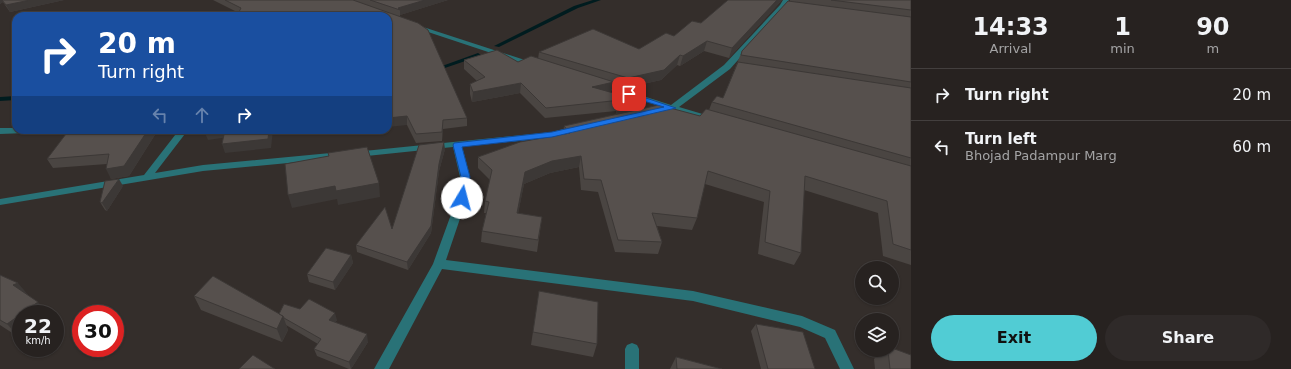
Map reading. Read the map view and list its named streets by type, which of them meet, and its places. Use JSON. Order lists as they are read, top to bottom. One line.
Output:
{"page":{"eta":["14:33","Arrival","1","min","90","m"],"turn":["20 m","Turn right"],"list":[{"name":"Turn right","value":"20 m"},{"name":"Turn left","note":"Bhojad Padampur Marg","value":"60 m"}],"speed":"22 km/h","limit":"30","buttons":["Exit","Share"]}}
